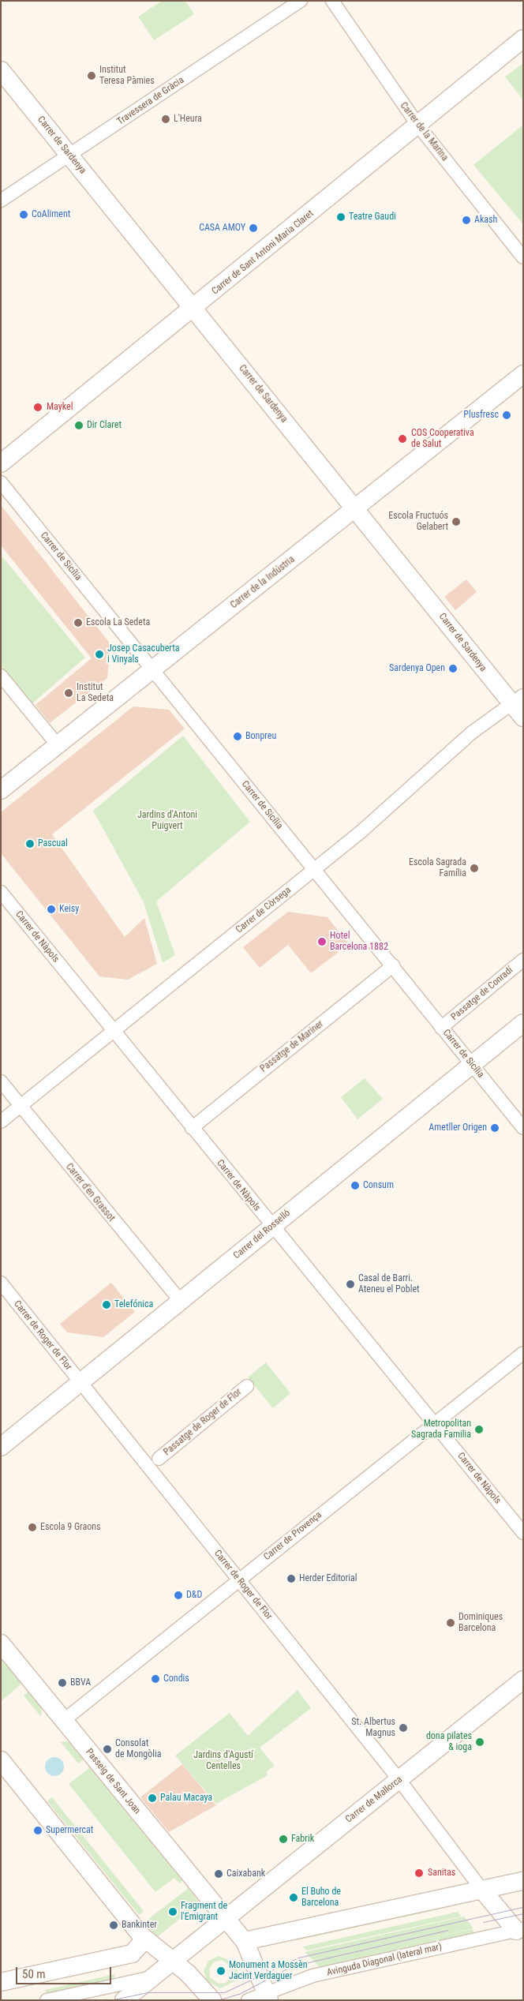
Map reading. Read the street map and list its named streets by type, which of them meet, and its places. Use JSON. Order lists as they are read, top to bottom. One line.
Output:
{"streets":{"main road":["Carrer de Sardenya","Carrer de Sant Antoni Maria Claret","Carrer de la Indústria","Carrer del Rosselló","Passeig de Sant Joan","Carrer de Mallorca"],"street":["Travessera de Gràcia","Carrer de la Marina","Carrer de Sicília","Carrer de Còrsega","Carrer de Nàpols","Passatge de Conradí","Passatge de Mariner","Carrer d'en Grassot","Carrer de Roger de Flor","Passatge de Roger de Flor","Carrer de Provença","Avinguda Diagonal (lateral mar)"]},"crossings":[["Travessera de Gràcia","Carrer de Sardenya"],["Carrer de la Marina","Carrer de Sant Antoni Maria Claret"],["Carrer de Sardenya","Carrer de Sant Antoni Maria Claret"],["Carrer de Sardenya","Carrer de la Indústria"],["Carrer de Sardenya","Carrer de Còrsega"],["Carrer de Sicília","Carrer de la Indústria"],["Carrer de Sicília","Carrer de Còrsega"],["Carrer de Sicília","Passatge de Conradí"],["Carrer de Sicília","Passatge de Mariner"],["Carrer de Sicília","Carrer del Rosselló"],["Carrer de Còrsega","Carrer de Nàpols"],["Carrer de Còrsega","Carrer d'en Grassot"],["Carrer de Nàpols","Passatge de Mariner"],["Carrer de Nàpols","Carrer del Rosselló"],["Carrer de Nàpols","Carrer de Provença"],["Carrer d'en Grassot","Carrer del Rosselló"],["Carrer del Rosselló","Carrer de Roger de Flor"],["Carrer de Roger de Flor","Carrer de Provença"],["Carrer de Roger de Flor","Carrer de Mallorca"],["Carrer de Provença","Passeig de Sant Joan"],["Passeig de Sant Joan","Carrer de Mallorca"],["Passeig de Sant Joan","Avinguda Diagonal (lateral mar)"]],"parks":["Jardins d'Antoni Puigvert","Jardins d'Agustí Centelles"],"places":["Institut Teresa Pàmies","L'Heura","CoAliment","Teatre Gaudi","Akash","CASA AMOY","Maykel","Plusfresc","Dir Claret","COS Cooperativa de Salut","Escola Fructuós Gelabert","Escola La Sedeta","Josep Casacuberta i Vinyals","Sardenya Open","Institut La Sedeta","Bonpreu","Pascual","Escola Sagrada Família","Keisy","Hotel Barcelona 1882","Ametller Origen","Consum","Casal de Barri. Ateneu el Poblet","Telefónica","Metropolitan Sagrada Familia","Escola 9 Graons","Herder Editorial","D&D","Dominiques Barcelona","Condis","BBVA","St. Albertus Magnus","dona pilates & ioga","Consolat de Mongòlia","Palau Macaya","Supermercat","Fabrik","Sanitas","Caixabank","El Buho de Barcelona","Fragment de l'Emigrant","Bankinter","Monument a Mossèn Jacint Verdaguer"],"scale_bar":"50 m"}
